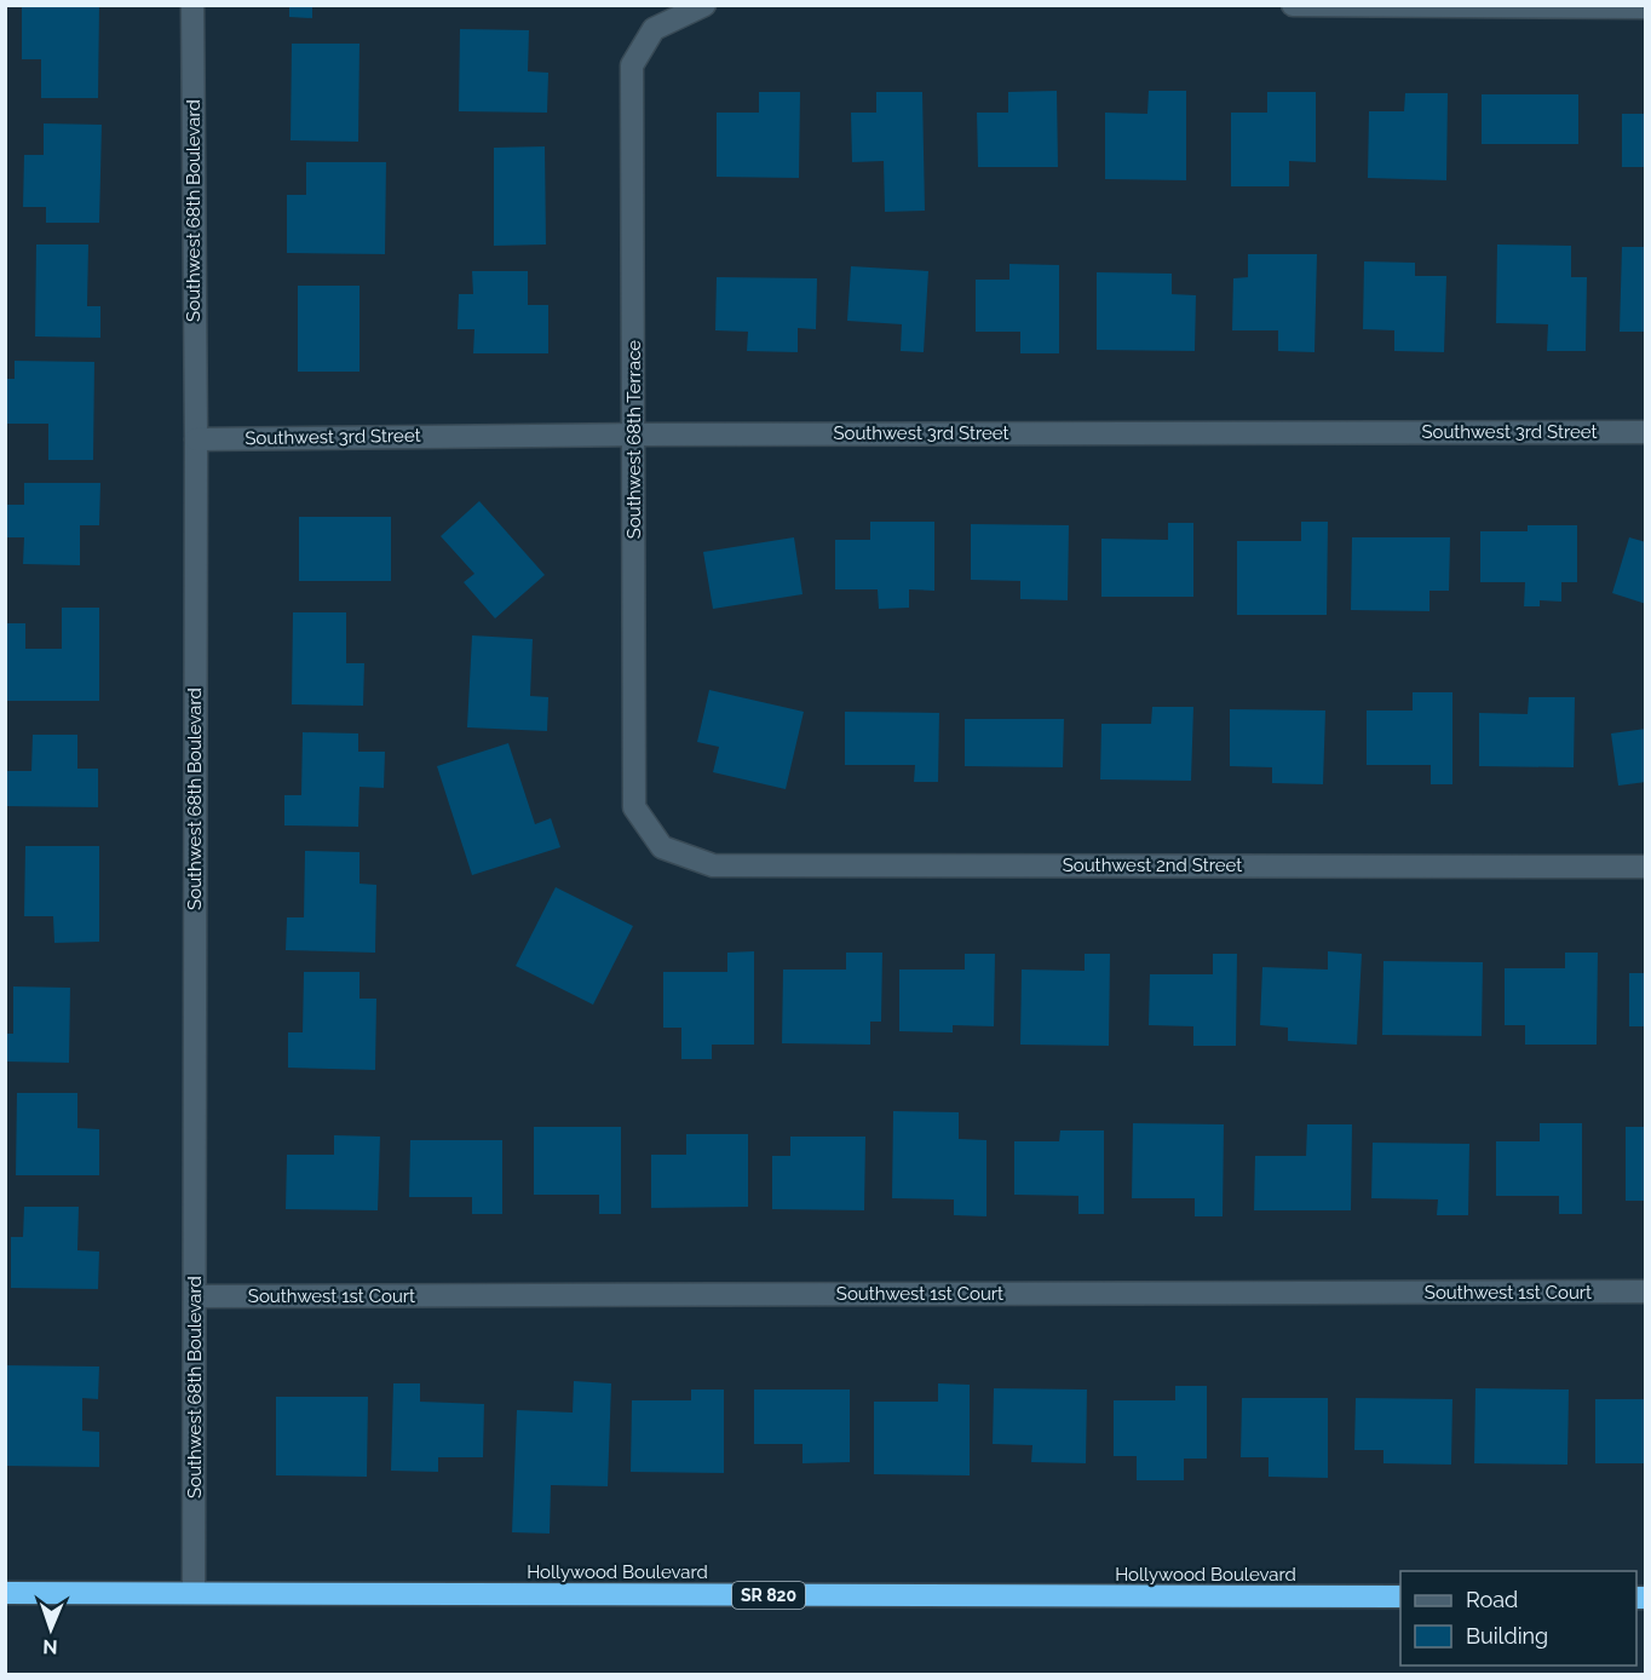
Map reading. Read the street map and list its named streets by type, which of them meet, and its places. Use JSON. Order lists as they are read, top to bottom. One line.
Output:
{"streets":{"highway":["Hollywood Boulevard","SR 820"],"street":["Southwest 68th Boulevard","Southwest 3rd Street","Southwest 68th Terrace","Southwest 2nd Street","Southwest 1st Court"]},"crossings":[["Southwest 68th Boulevard","Southwest 3rd Street"],["Southwest 68th Boulevard","Southwest 1st Court"],["Southwest 68th Boulevard","Hollywood Boulevard"],["Southwest 3rd Street","Southwest 68th Terrace"],["Southwest 68th Terrace","Southwest 2nd Street"]],"legend":["Road","Building"],"north":"bottom"}
